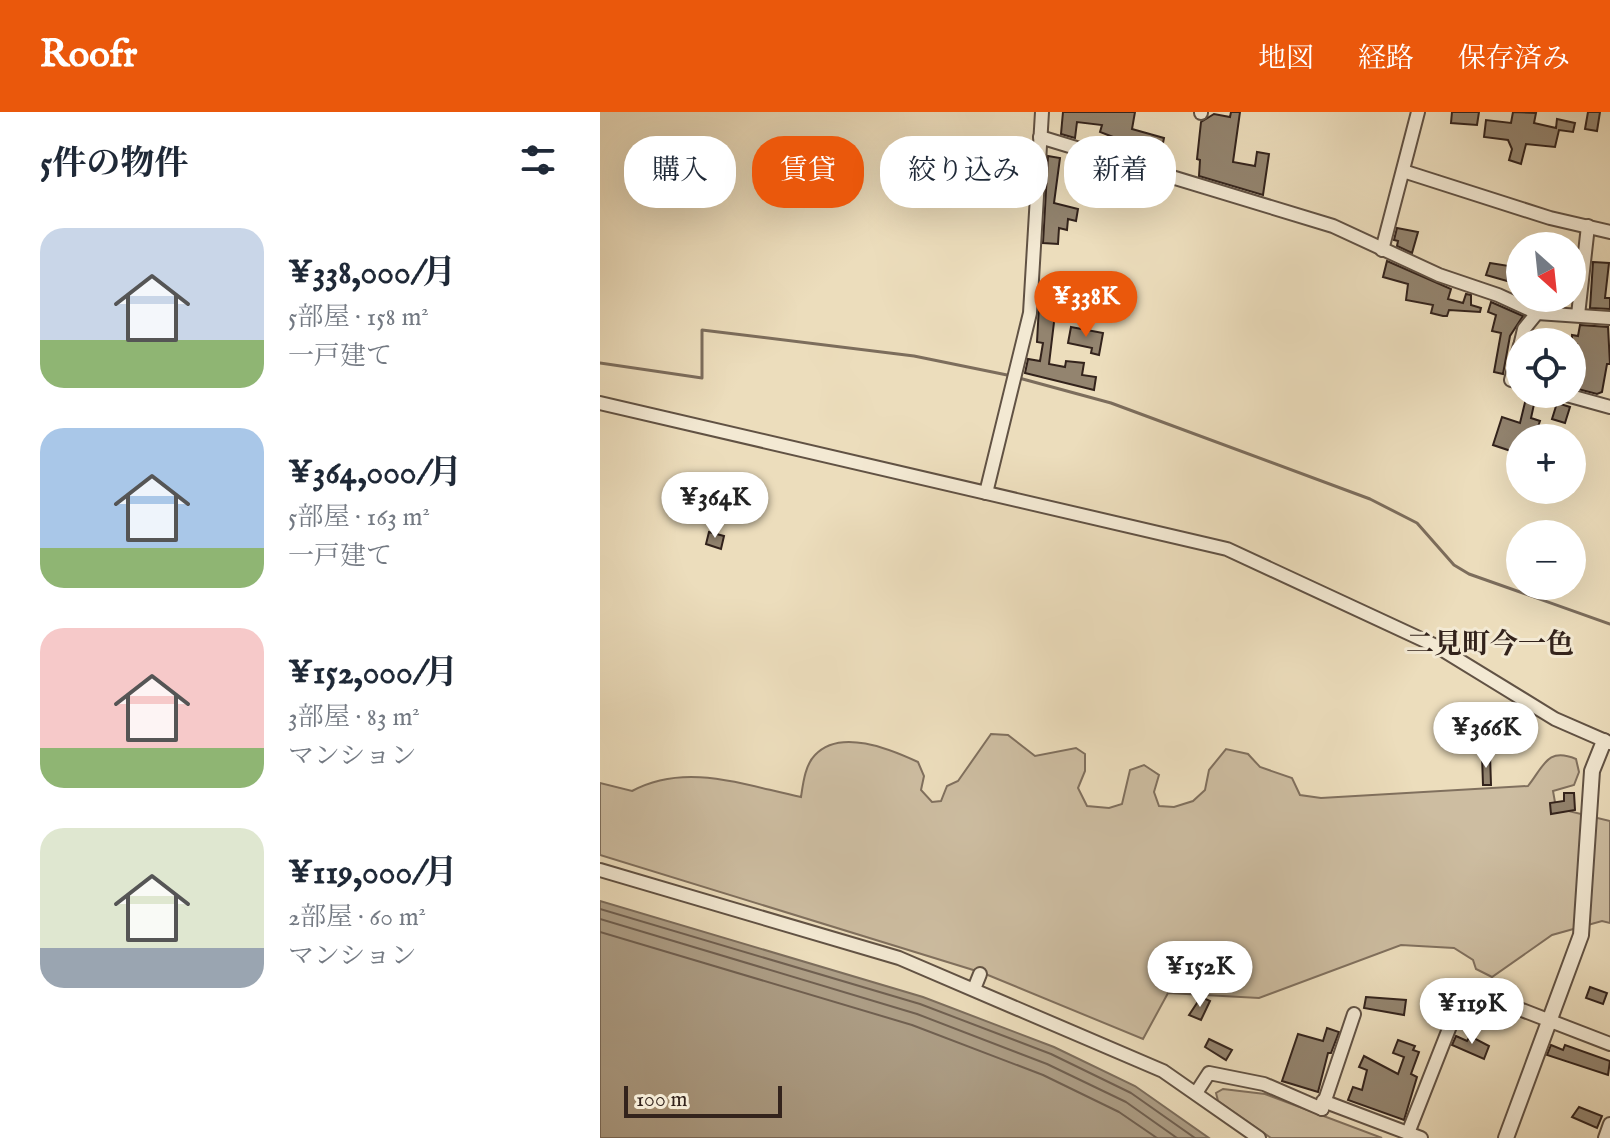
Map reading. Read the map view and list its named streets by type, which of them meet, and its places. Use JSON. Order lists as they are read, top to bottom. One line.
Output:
{"districts":["二見町今一色"],"scale_bar":"100 m","north":"bottom right","page":{"header":"Roofr","nav":["地図","経路","保存済み"],"heading":"5件の物件","chip":["購入","賃貸","絞り込み","新着"],"list":[{"name":"¥338,000/月","note":"5部屋 · 158 m² · 一戸建て"},{"name":"¥364,000/月","note":"5部屋 · 163 m² · 一戸建て"},{"name":"¥152,000/月","note":"3部屋 · 83 m² · マンション"},{"name":"¥119,000/月","note":"2部屋 · 60 m² · マンション"}],"map_buttons":["+","−"],"price":["¥338K","¥364K","¥366K","¥152K","¥119K"],"scale":"100 m"}}
